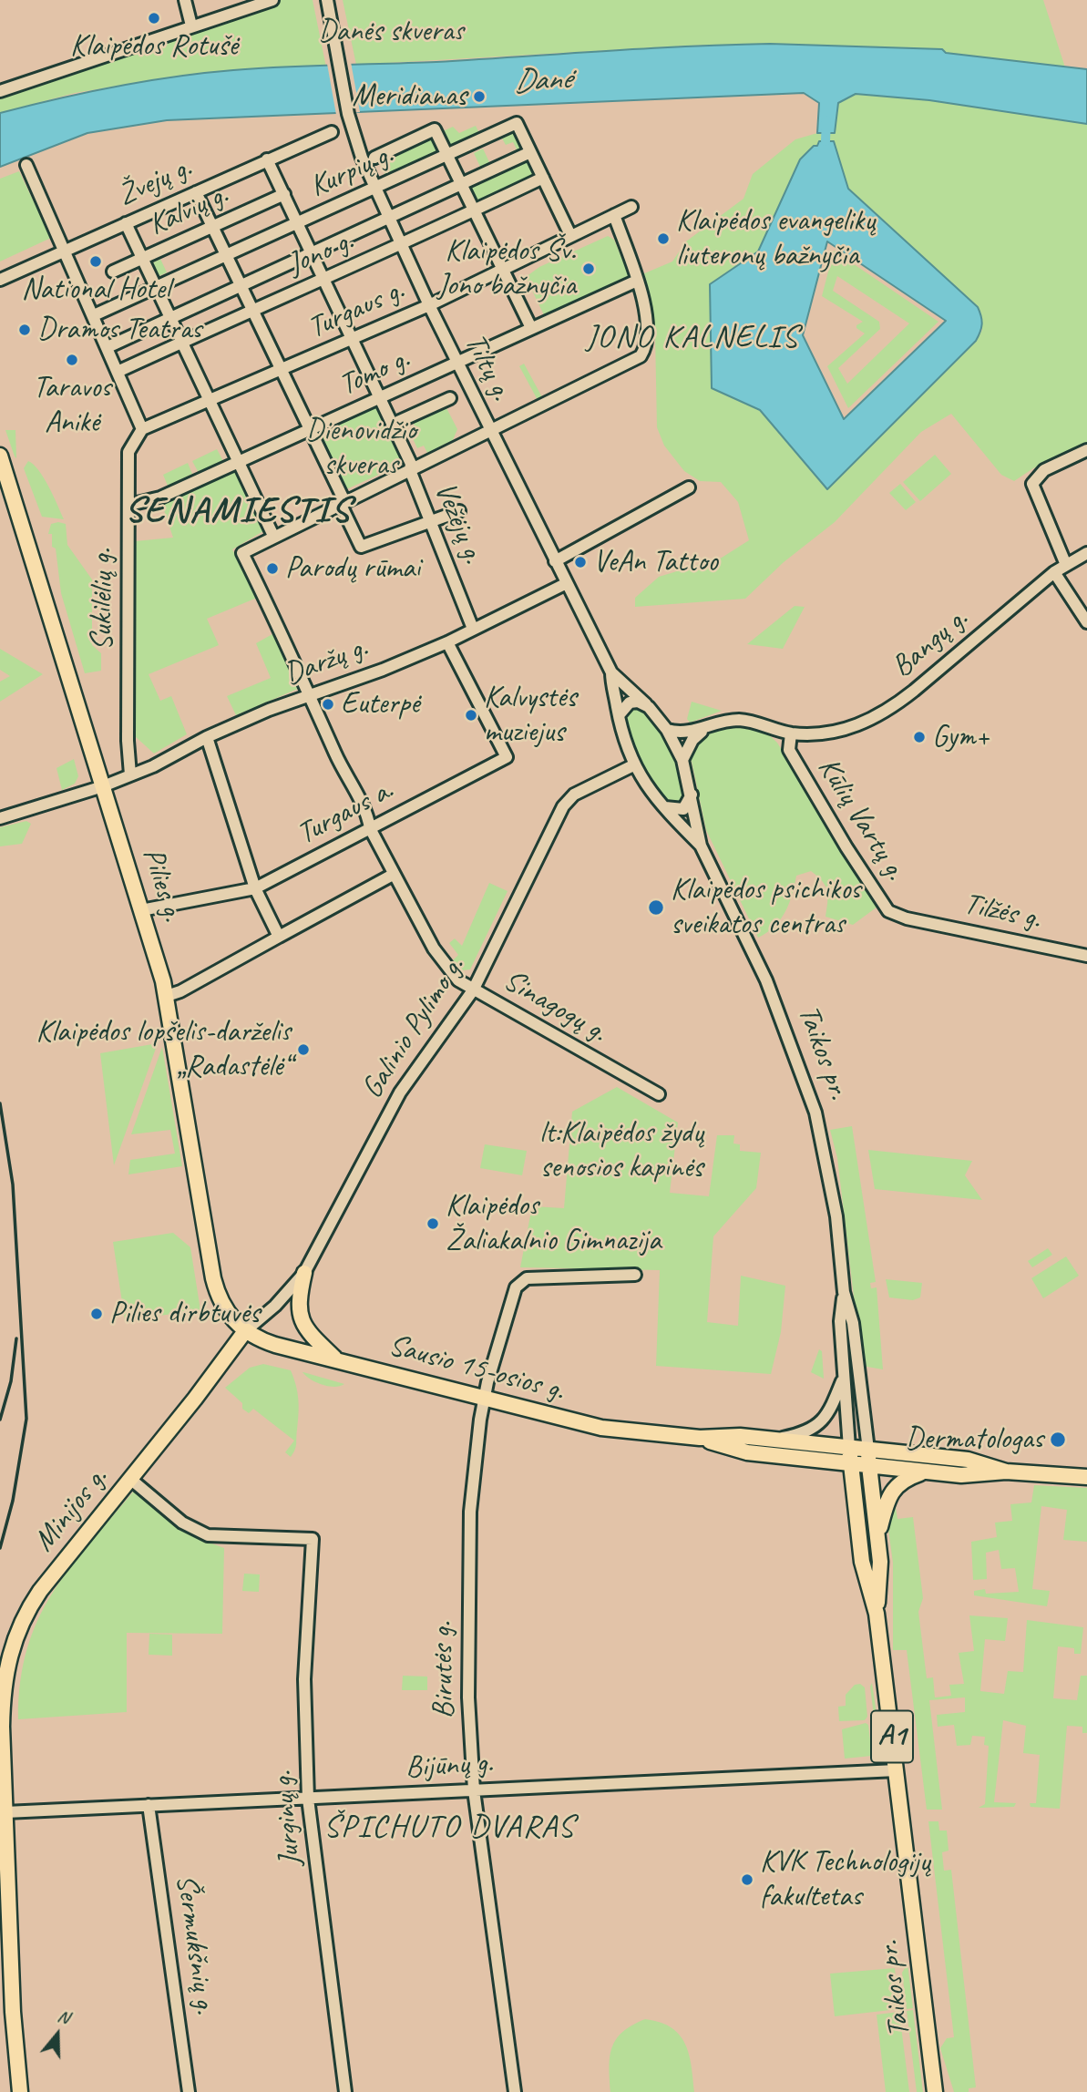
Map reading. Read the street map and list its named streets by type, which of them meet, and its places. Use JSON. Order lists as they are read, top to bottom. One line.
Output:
{"streets":{"main road":["Pilies g.","Taikos pr.","Sausio 15-osios g.","Minijos g.","A1"],"street":["Kurpių g.","Žvejų g.","Kalvių g.","Jono g.","Turgaus g.","Tiltų g.","Tomo g.","Vežėjų g.","Sukilėlių g.","Bangų g.","Daržų g.","Turgaus a.","Kūlių Vartų g.","Tilžės g.","Sinagogų g.","Galinio Pylimo g.","Birutės g.","Bijūnų g.","Jurginų g.","Šermukšnių g."]},"crossings":[["Kurpių g.","Jono g."],["Kurpių g.","Turgaus g."],["Kurpių g.","Tiltų g."],["Kurpių g.","Vežėjų g."],["Žvejų g.","Vežėjų g."],["Kalvių g.","Vežėjų g."],["Jono g.","Tiltų g."],["Jono g.","Vežėjų g."],["Turgaus g.","Tiltų g."],["Turgaus g.","Vežėjų g."],["Turgaus g.","Sukilėlių g."],["Tiltų g.","Tomo g."],["Tiltų g.","Daržų g."],["Tiltų g.","A1"],["Tomo g.","Vežėjų g."],["Tomo g.","Sukilėlių g."],["Vežėjų g.","Daržų g."],["Sukilėlių g.","Daržų g."],["Bangų g.","Kūlių Vartų g."],["Daržų g.","Turgaus a."],["Daržų g.","Pilies g."],["Daržų g.","Sinagogų g."],["Turgaus a.","Pilies g."],["Turgaus a.","Sinagogų g."],["Kūlių Vartų g.","Tilžės g."],["Pilies g.","Galinio Pylimo g."],["Pilies g.","Sausio 15-osios g."],["Pilies g.","Minijos g."],["Sinagogų g.","Galinio Pylimo g."],["Galinio Pylimo g.","Sausio 15-osios g."],["Galinio Pylimo g.","Minijos g."],["Galinio Pylimo g.","A1"],["Taikos pr.","Sausio 15-osios g."],["Taikos pr.","A1"],["Taikos pr.","Bijūnų g."],["Sausio 15-osios g.","Minijos g."],["Sausio 15-osios g.","Birutės g."],["Minijos g.","Bijūnų g."],["Minijos g.","Jurginų g."],["Birutės g.","Bijūnų g."],["Bijūnų g.","Jurginų g."],["Bijūnų g.","Šermukšnių g."]],"districts":["JONO KALNELIS","SENAMIESTIS","ŠPICHUTO DVARAS"],"water":["Danė"],"parks":["Danės skveras","Dienovidžio skveras","lt:Klaipėdos žydų senosios kapinės"],"places":["Klaipėdos Rotušė","Meridianas","Klaipėdos evangelikų liuteronų bažnyčia","National Hotel","Klaipėdos Šv. Jono bažnyčia","Dramos Teatras","Taravos Anikė","VeAn Tattoo","Parodų rūmai","Euterpė","Kalvystės muziejus","Gym+","Klaipėdos psichikos sveikatos centras","Klaipėdos lopšelis-darželis „Radastėlė“","Klaipėdos Žaliakalnio Gimnazija","Pilies dirbtuvės","Dermatologas","KVK Technologijų fakultetas"],"north":"top"}
